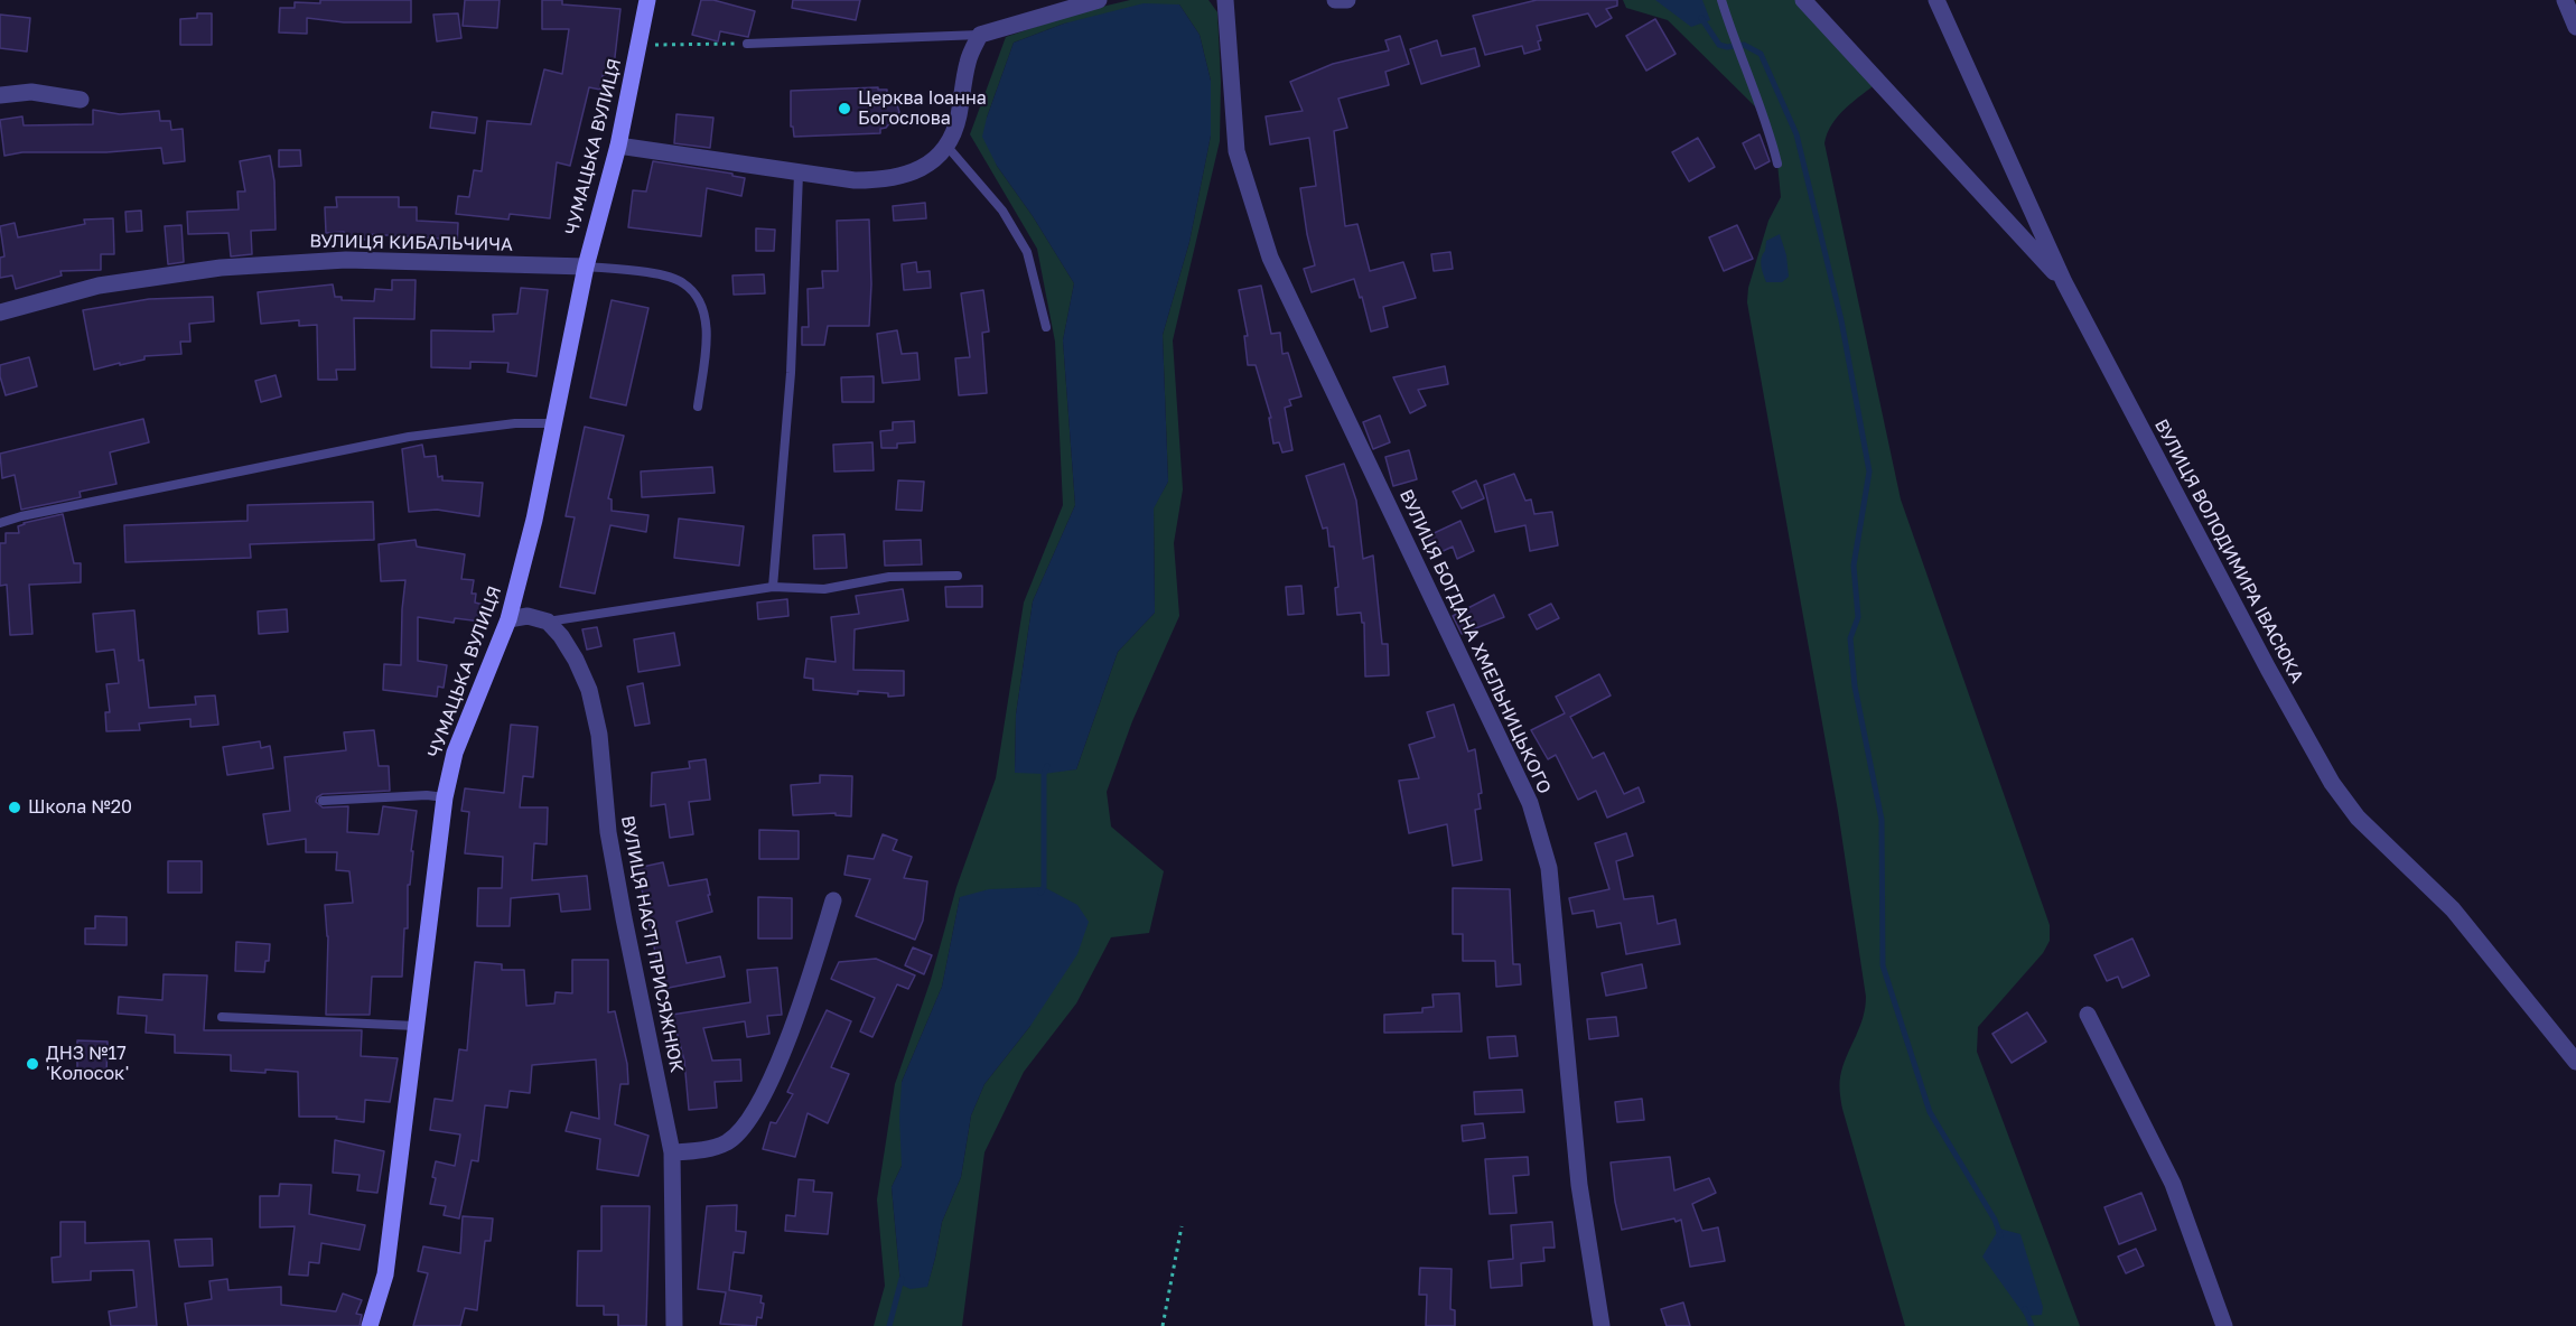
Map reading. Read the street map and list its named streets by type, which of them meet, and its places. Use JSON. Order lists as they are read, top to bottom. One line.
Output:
{"streets":{"street":["ЧУМАЦЬКА ВУЛИЦЯ","ВУЛИЦЯ КИБАЛЬЧИЧА","ВУЛИЦЯ ВОЛОДИМИРА ІВАСЮКА","ВУЛИЦЯ БОГДАНА ХМЕЛЬНИЦЬКОГО","ВУЛИЦЯ НАСТІ ПРИСЯЖНЮК"]},"crossings":[["ЧУМАЦЬКА ВУЛИЦЯ","ВУЛИЦЯ КИБАЛЬЧИЧА"]],"places":["Церква Іоанна Богослова","Школа №20","ДНЗ №17 'Колосок'"]}
